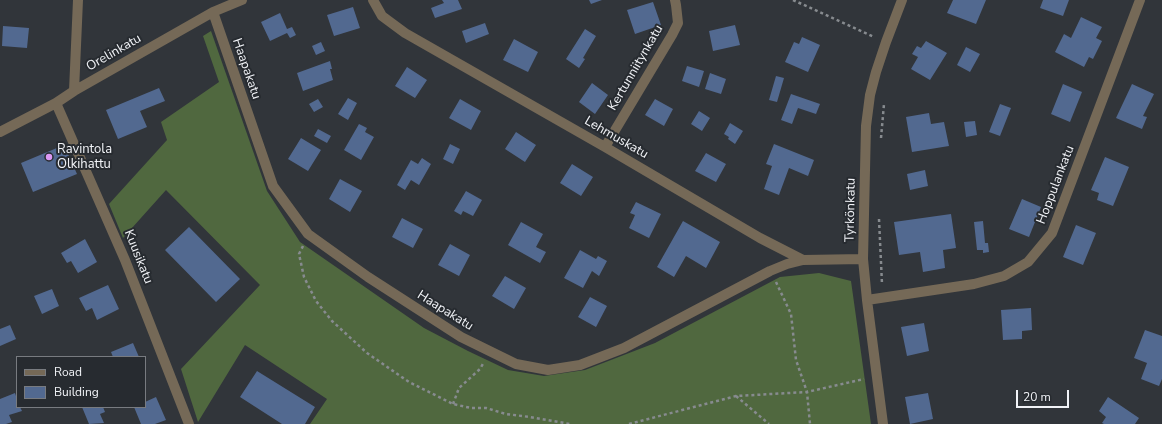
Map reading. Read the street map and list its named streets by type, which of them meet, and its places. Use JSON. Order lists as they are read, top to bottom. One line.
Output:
{"streets":{"street":["Orelinkatu","Kertunniitynkatu","Haapakatu","Lehmuskatu","Hoppulankatu","Tyrkönkatu","Kuusikatu"]},"crossings":[["Orelinkatu","Haapakatu"],["Orelinkatu","Kuusikatu"],["Kertunniitynkatu","Lehmuskatu"],["Haapakatu","Lehmuskatu"],["Lehmuskatu","Tyrkönkatu"],["Hoppulankatu","Tyrkönkatu"]],"places":["Ravintola Olkihattu"],"legend":["Road","Building"],"scale_bar":"20 m"}
